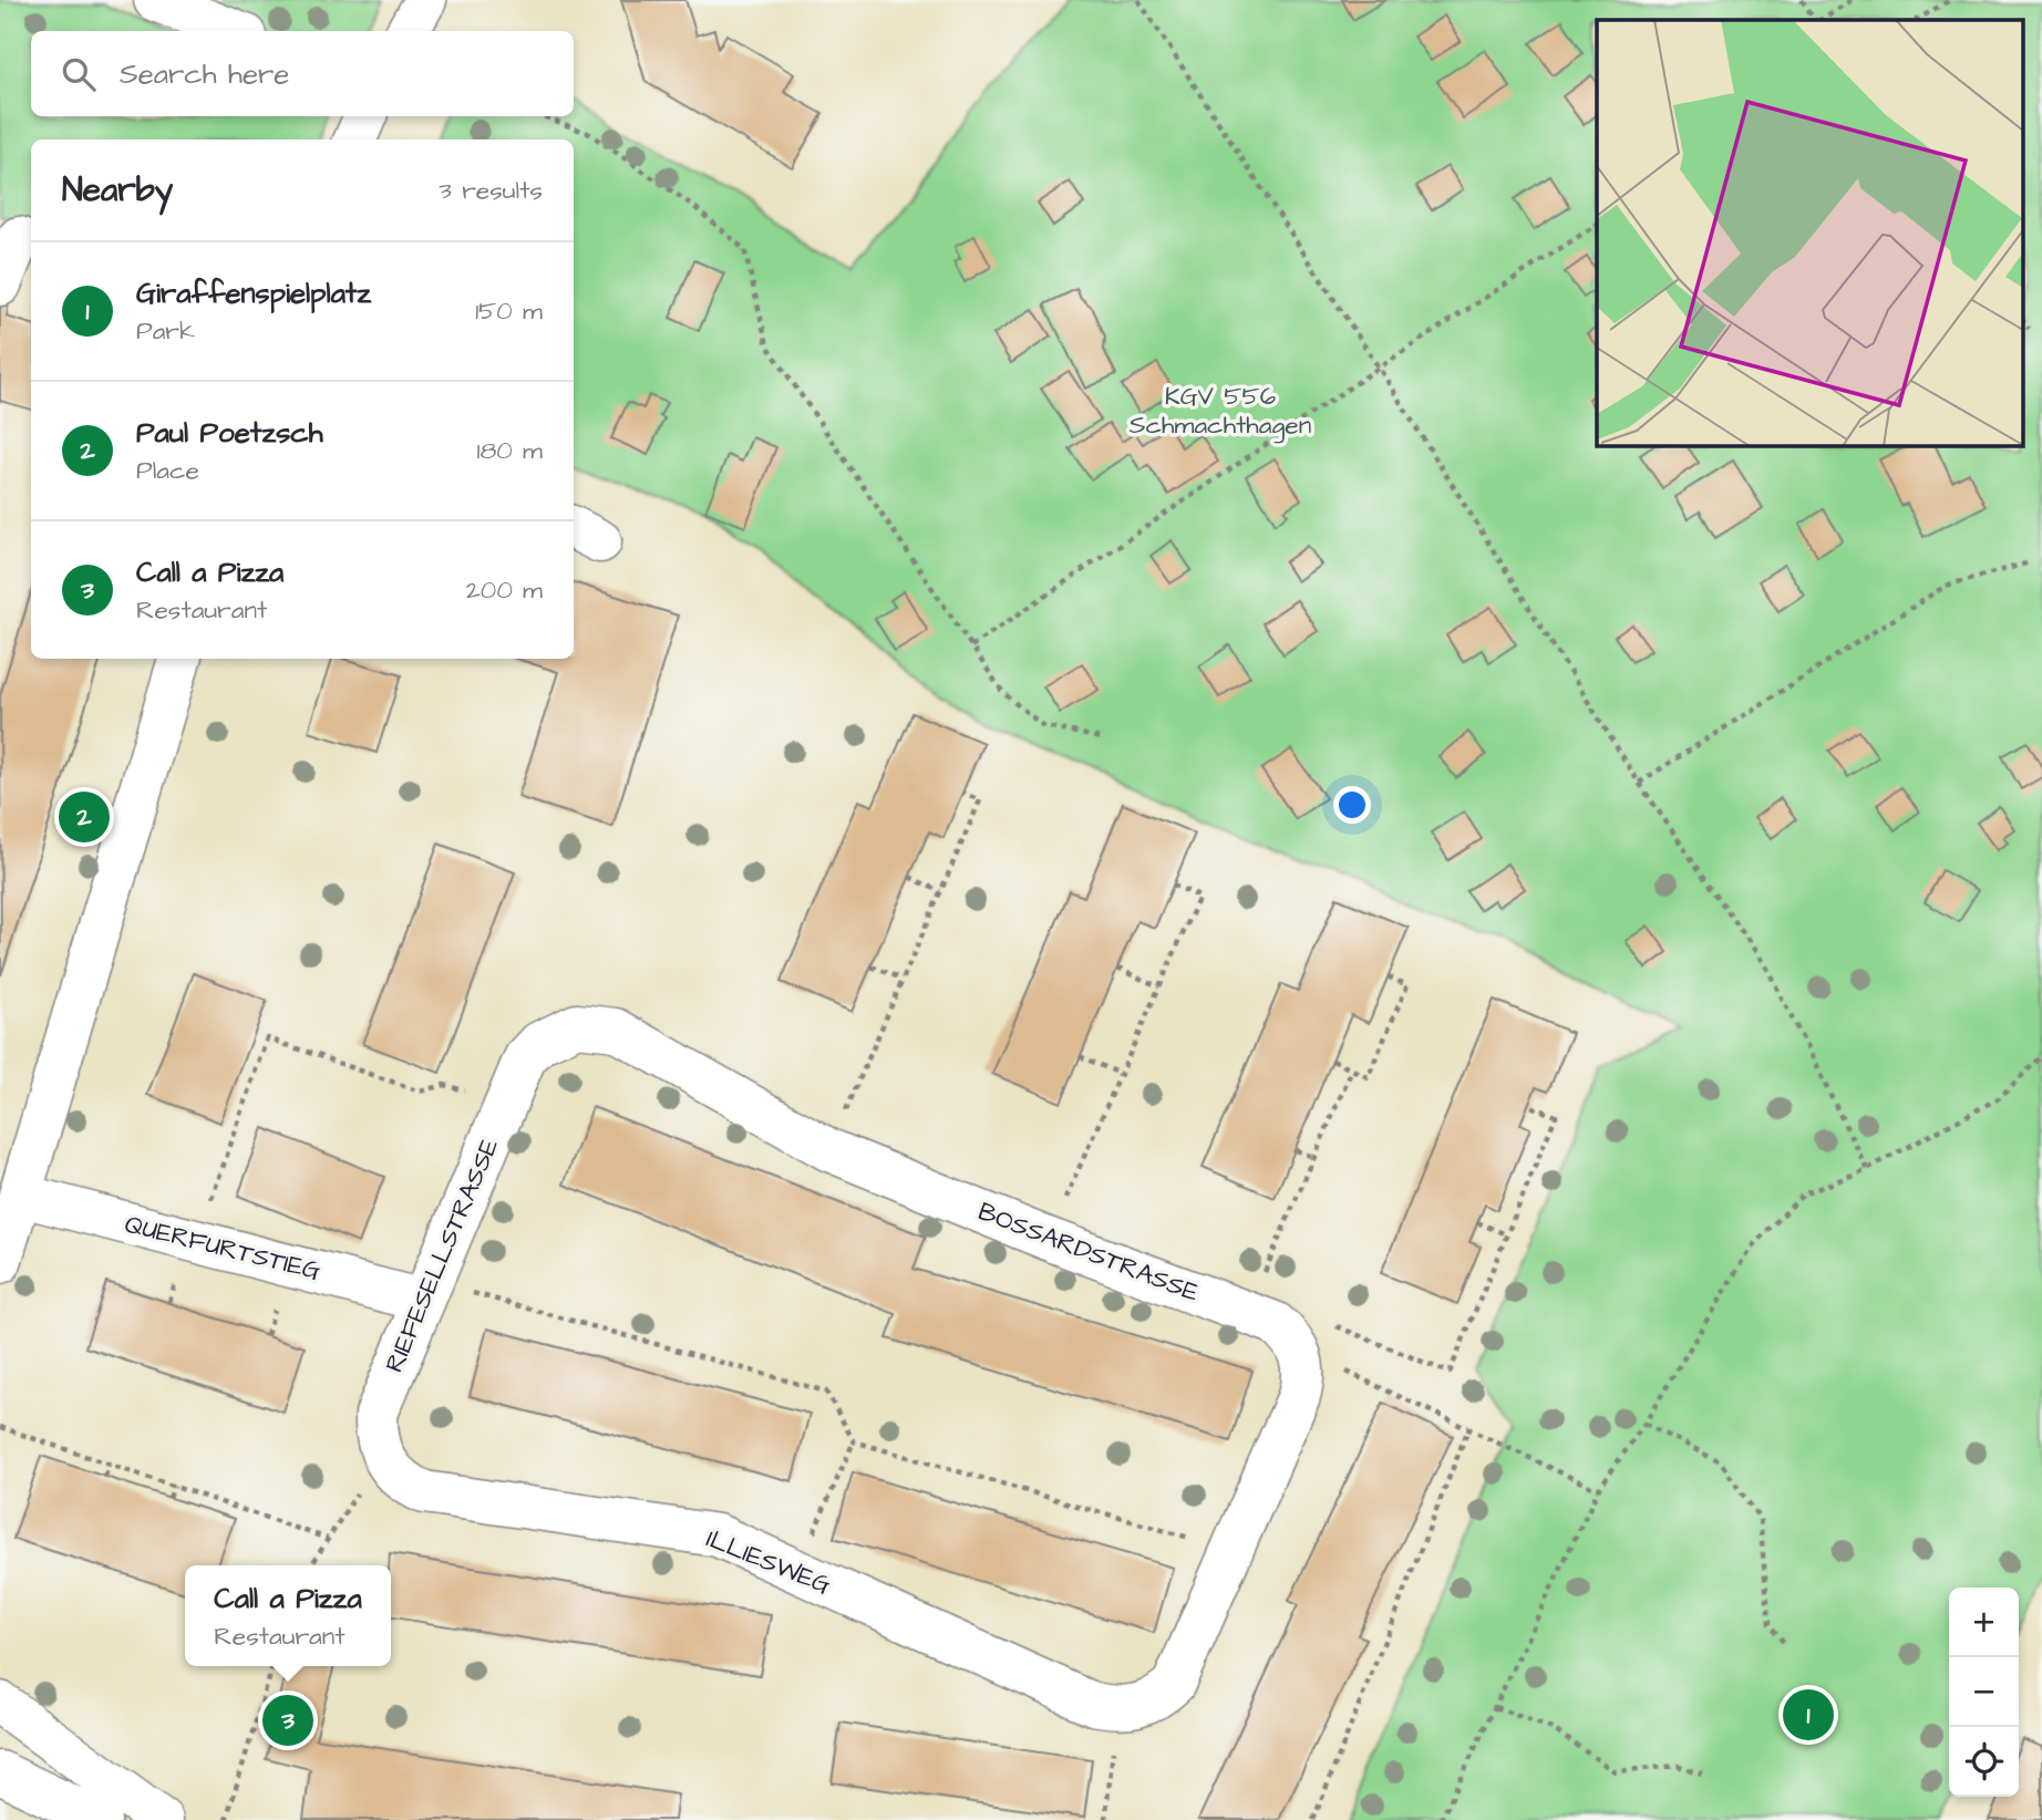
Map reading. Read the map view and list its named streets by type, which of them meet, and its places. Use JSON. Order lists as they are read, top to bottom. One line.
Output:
{"streets":{"street":["QUERFURTSTIEG","BOSSARDSTRASSE","RIEFESELLSTRASSE","ILLIESWEG"]},"crossings":[["QUERFURTSTIEG","RIEFESELLSTRASSE"],["BOSSARDSTRASSE","RIEFESELLSTRASSE"],["RIEFESELLSTRASSE","ILLIESWEG"]],"parks":["KGV 556 Schmachthagen"],"page":{"search":"Search here","heading":["Nearby","3 results"],"list":[{"mark":"1","name":"Giraffenspielplatz","note":"Park","value":"150 m"},{"mark":"2","name":"Paul Poetzsch","note":"Place","value":"180 m"},{"mark":"3","name":"Call a Pizza","note":"Restaurant","value":"200 m"}],"pins":["2","1","3"],"popup":["Call a Pizza","Restaurant"],"map_buttons":["+","−"]}}
